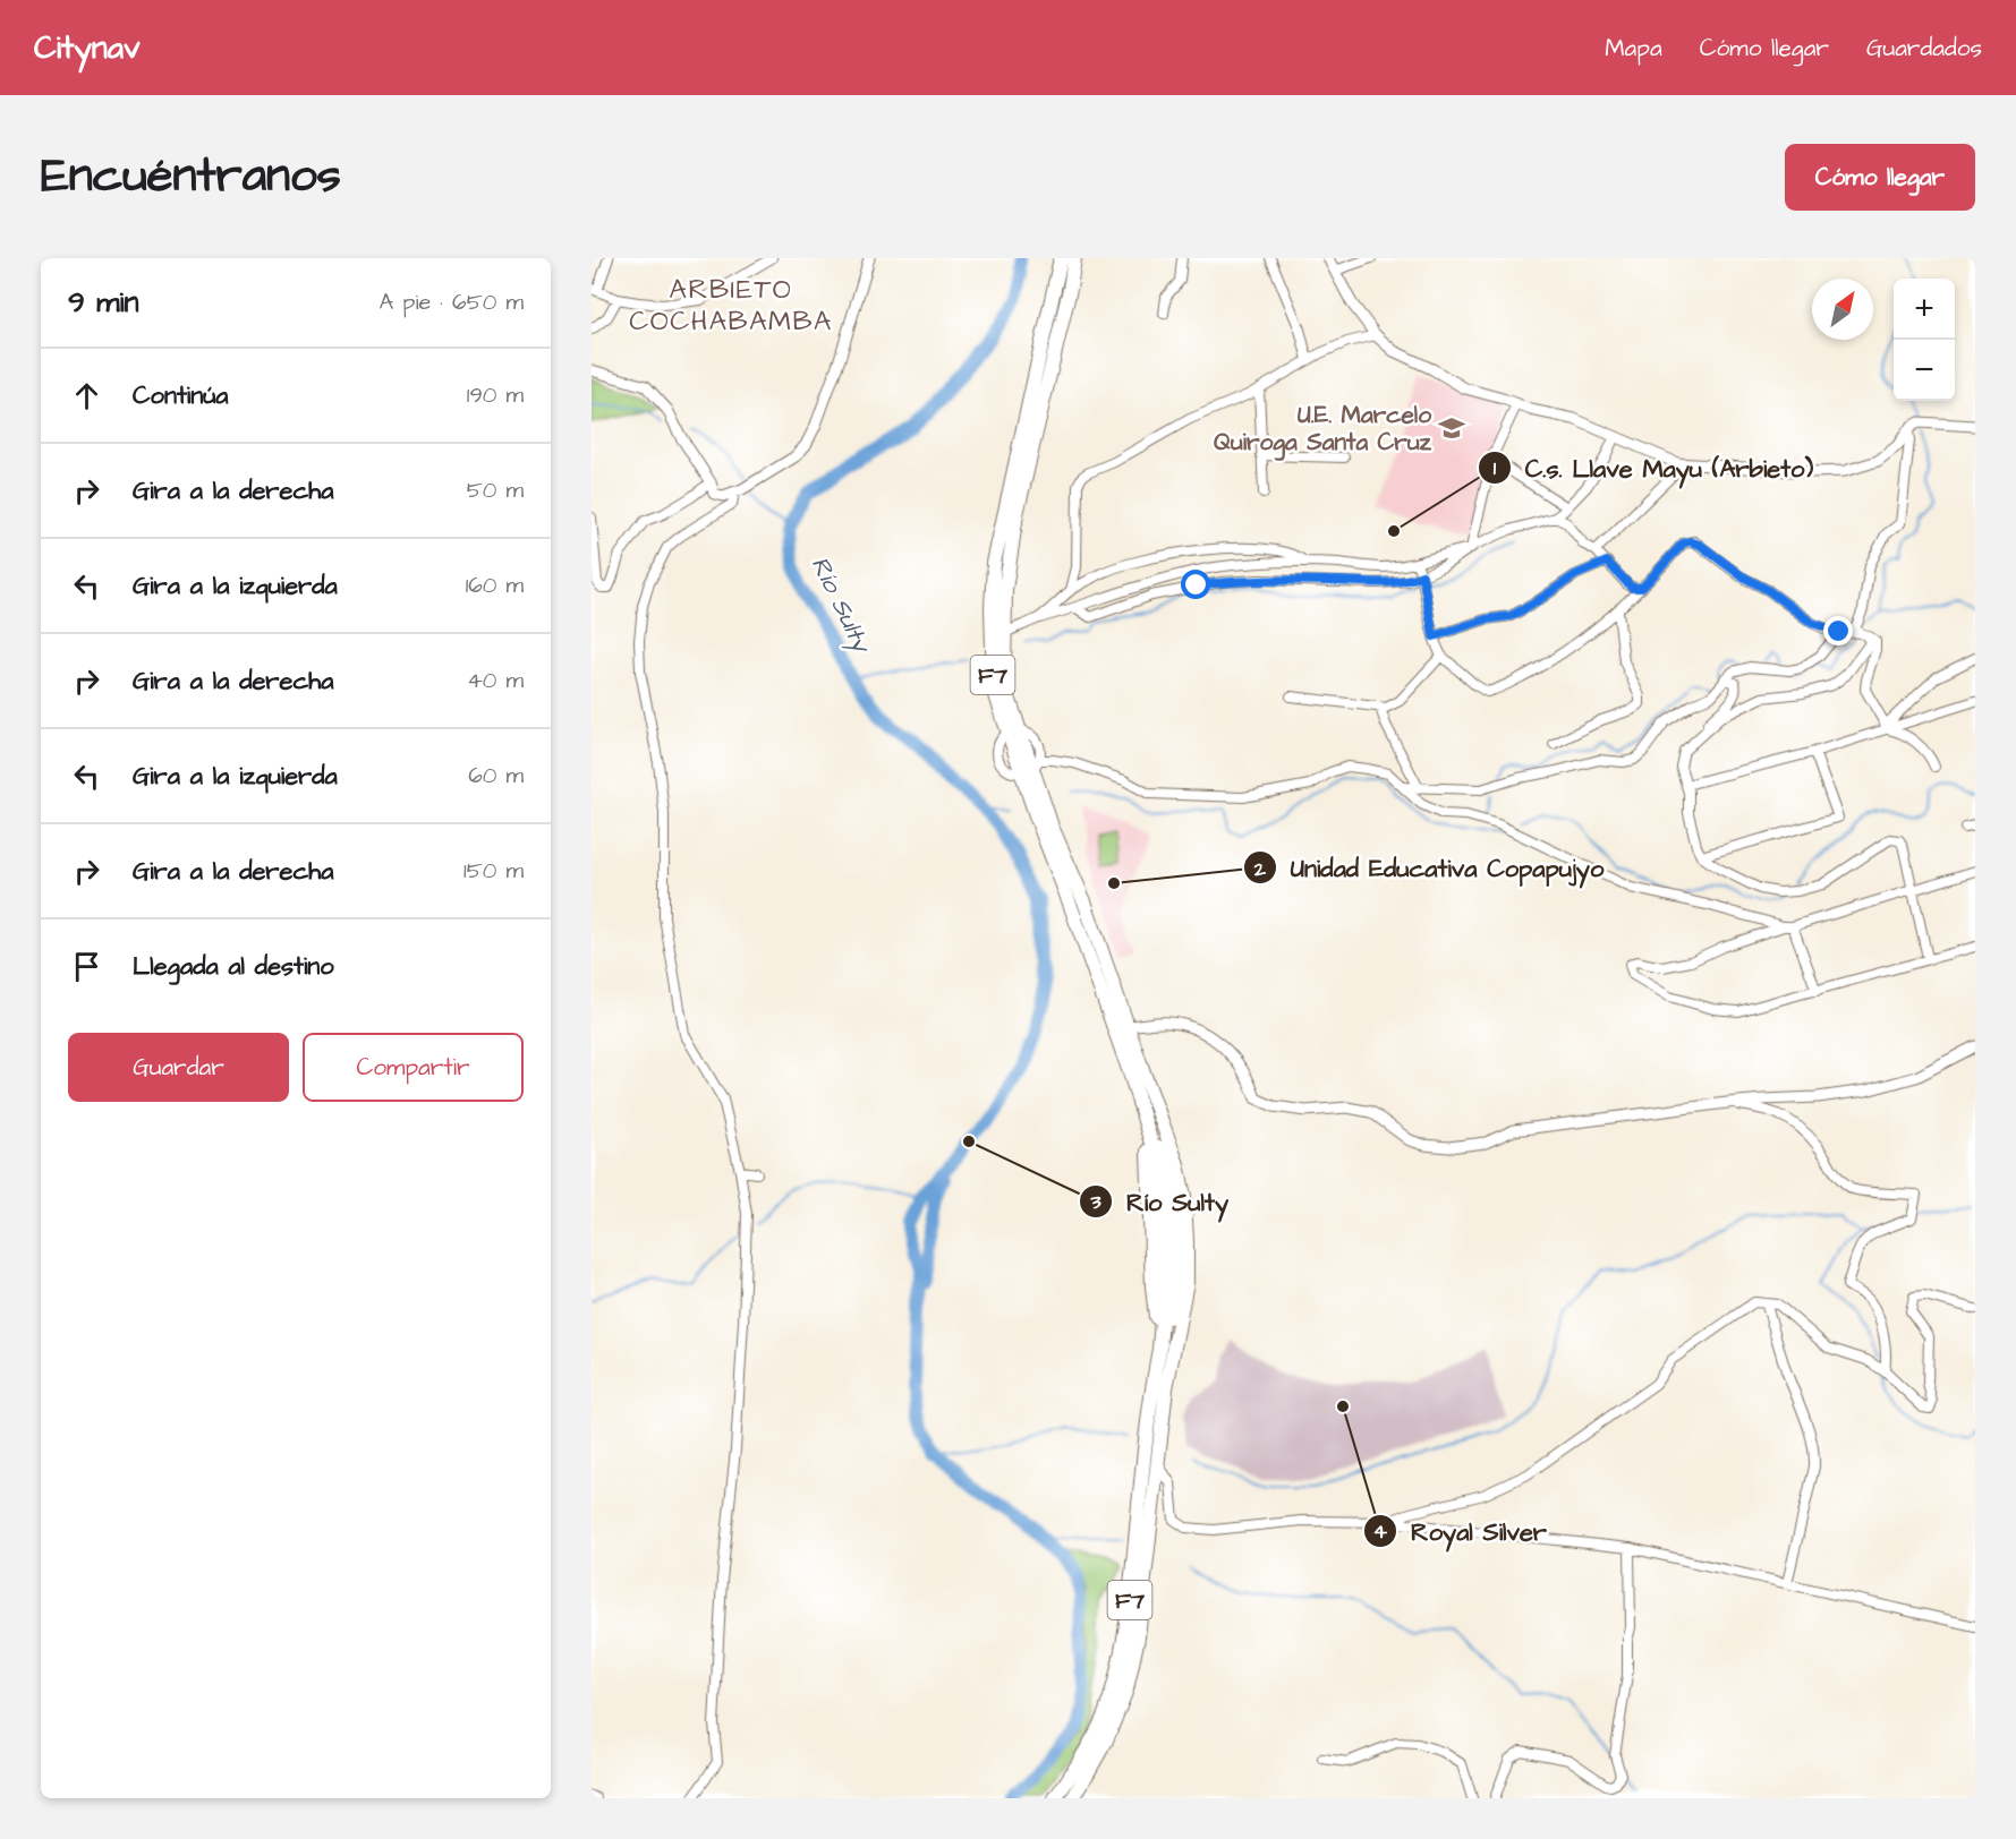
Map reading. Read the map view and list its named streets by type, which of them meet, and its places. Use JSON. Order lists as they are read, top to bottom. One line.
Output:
{"streets":{"highway":["F7"]},"districts":["ARBIETO COCHABAMBA"],"water":["Río Sulty"],"places":{"school or university":["U.E. Marcelo Quiroga Santa Cruz"],"other":["C.s. Llave Mayu (Arbieto)","Unidad Educativa Copapujyo","Río Sulty","Royal Silver"]},"north":"top right","page":{"header":"Citynav","nav":["Mapa","Cómo llegar","Guardados"],"title":"Encuéntranos","buttons":["Cómo llegar",["Guardar","Compartir"]],"heading":["9 min","A pie · 650 m"],"map_buttons":["+","−"],"list":[["Continúa","190 m"],["Gira a la derecha","50 m"],["Gira a la izquierda","160 m"],["Gira a la derecha","40 m"],["Gira a la izquierda","60 m"],["Gira a la derecha","150 m"],"Llegada al destino"]}}
